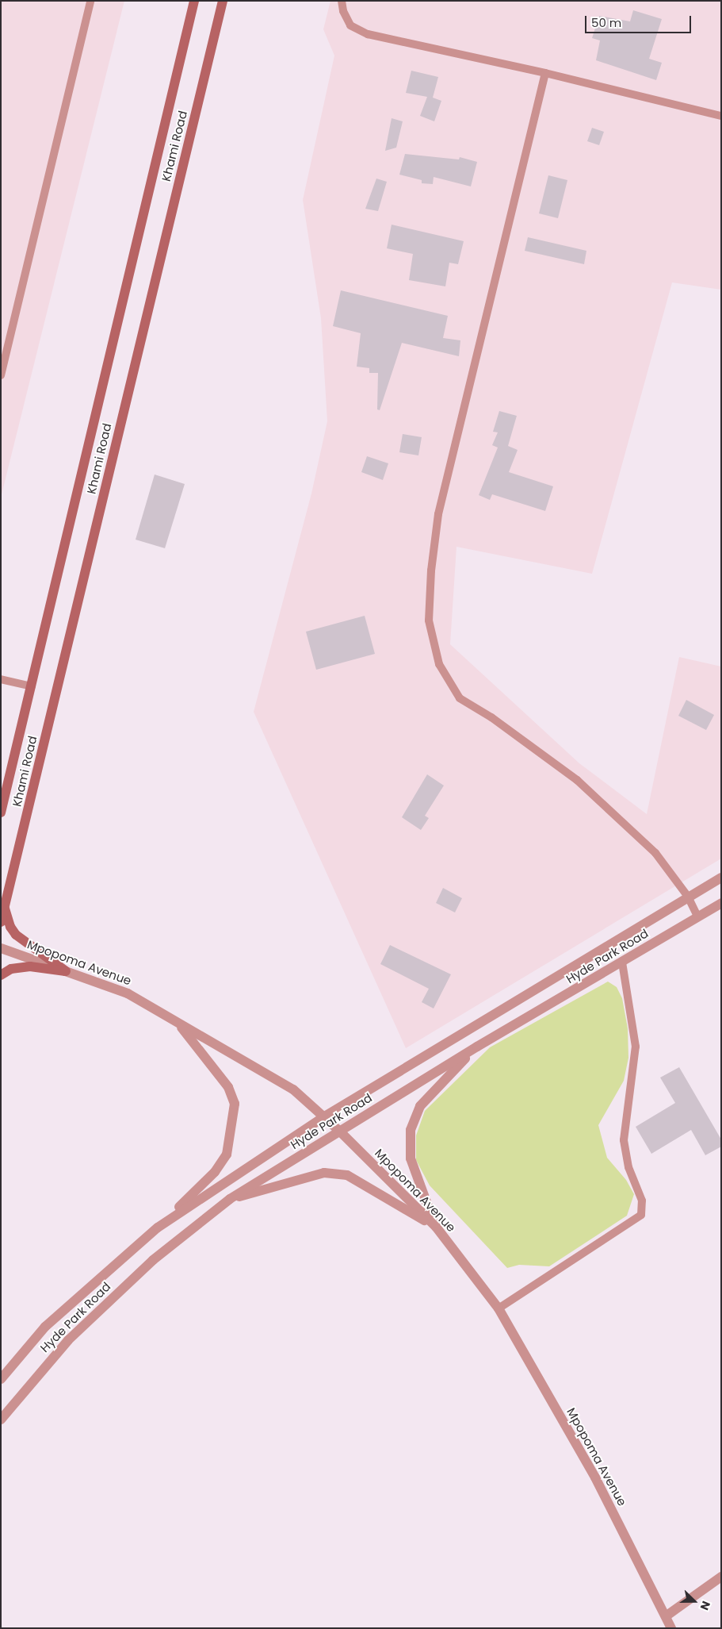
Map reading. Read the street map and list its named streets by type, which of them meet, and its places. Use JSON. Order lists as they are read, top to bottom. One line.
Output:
{"streets":{"main road":["Khami Road"],"street":["Hyde Park Road","Mpopoma Avenue"]},"crossings":[["Hyde Park Road","Mpopoma Avenue"]],"scale_bar":"50 m","north":"right"}
